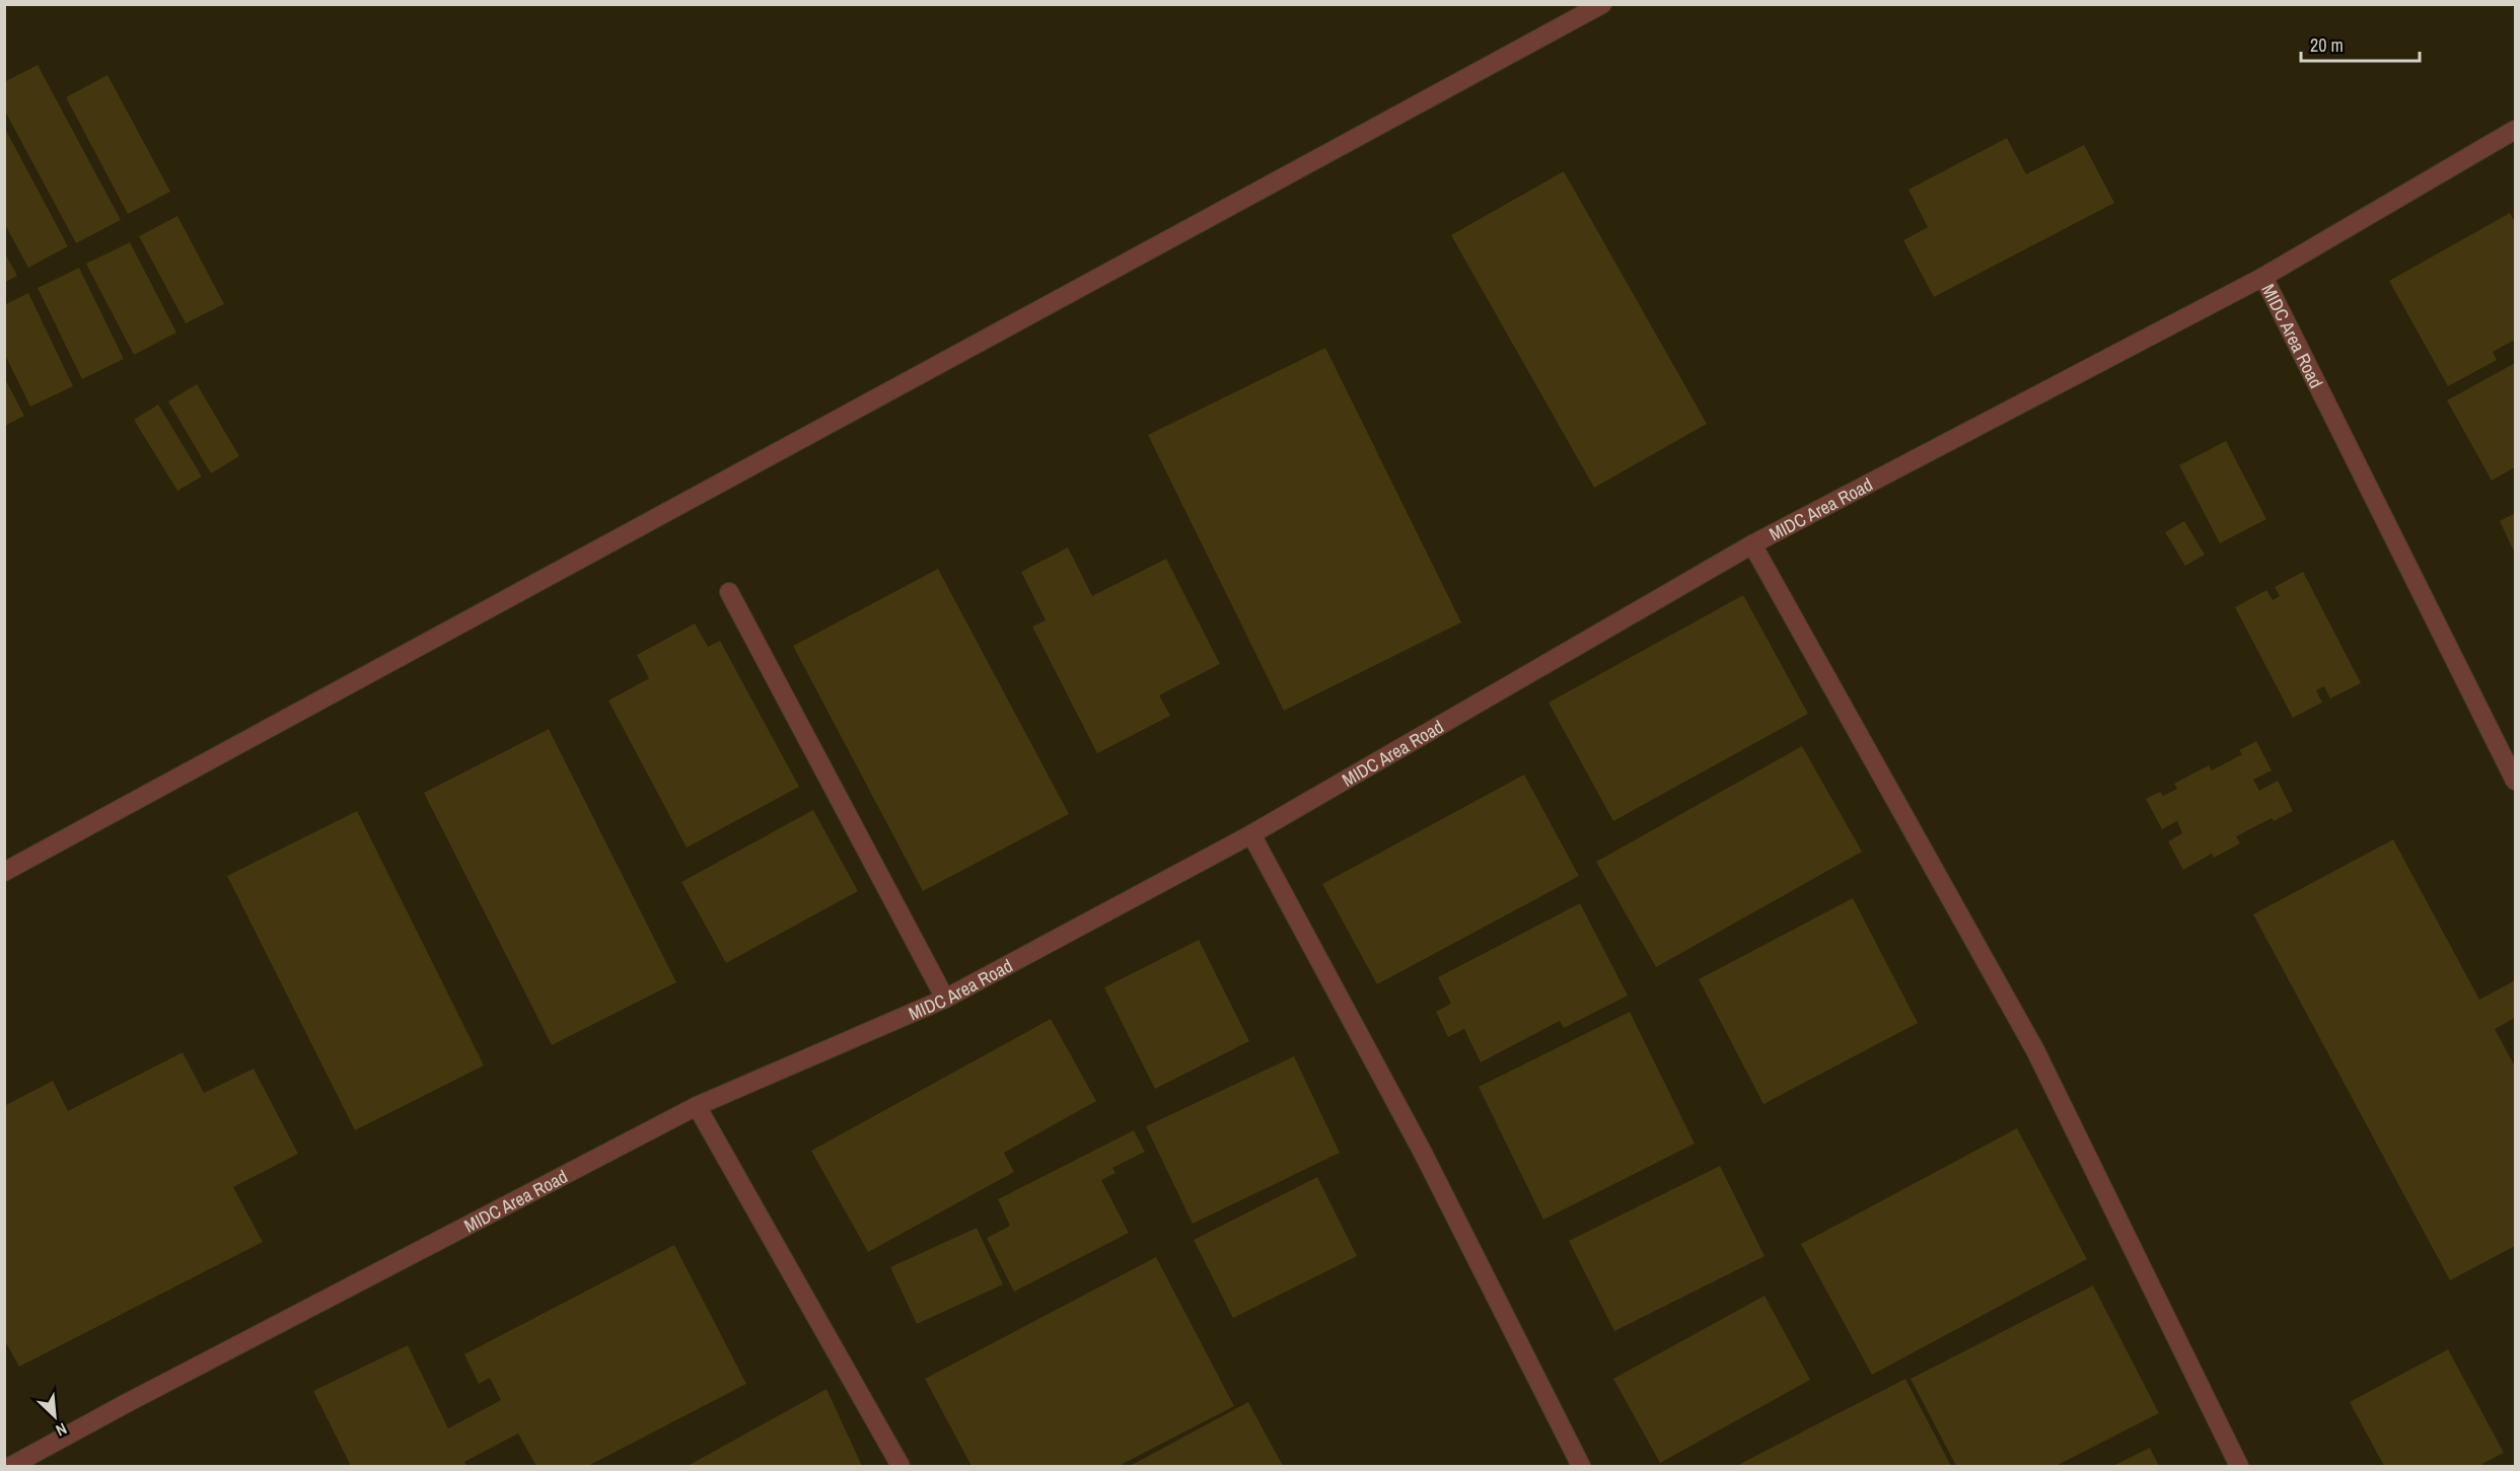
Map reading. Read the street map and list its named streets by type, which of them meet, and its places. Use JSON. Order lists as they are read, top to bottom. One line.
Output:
{"streets":{"street":["MIDC Area Road"]},"scale_bar":"20 m","north":"bottom right"}
